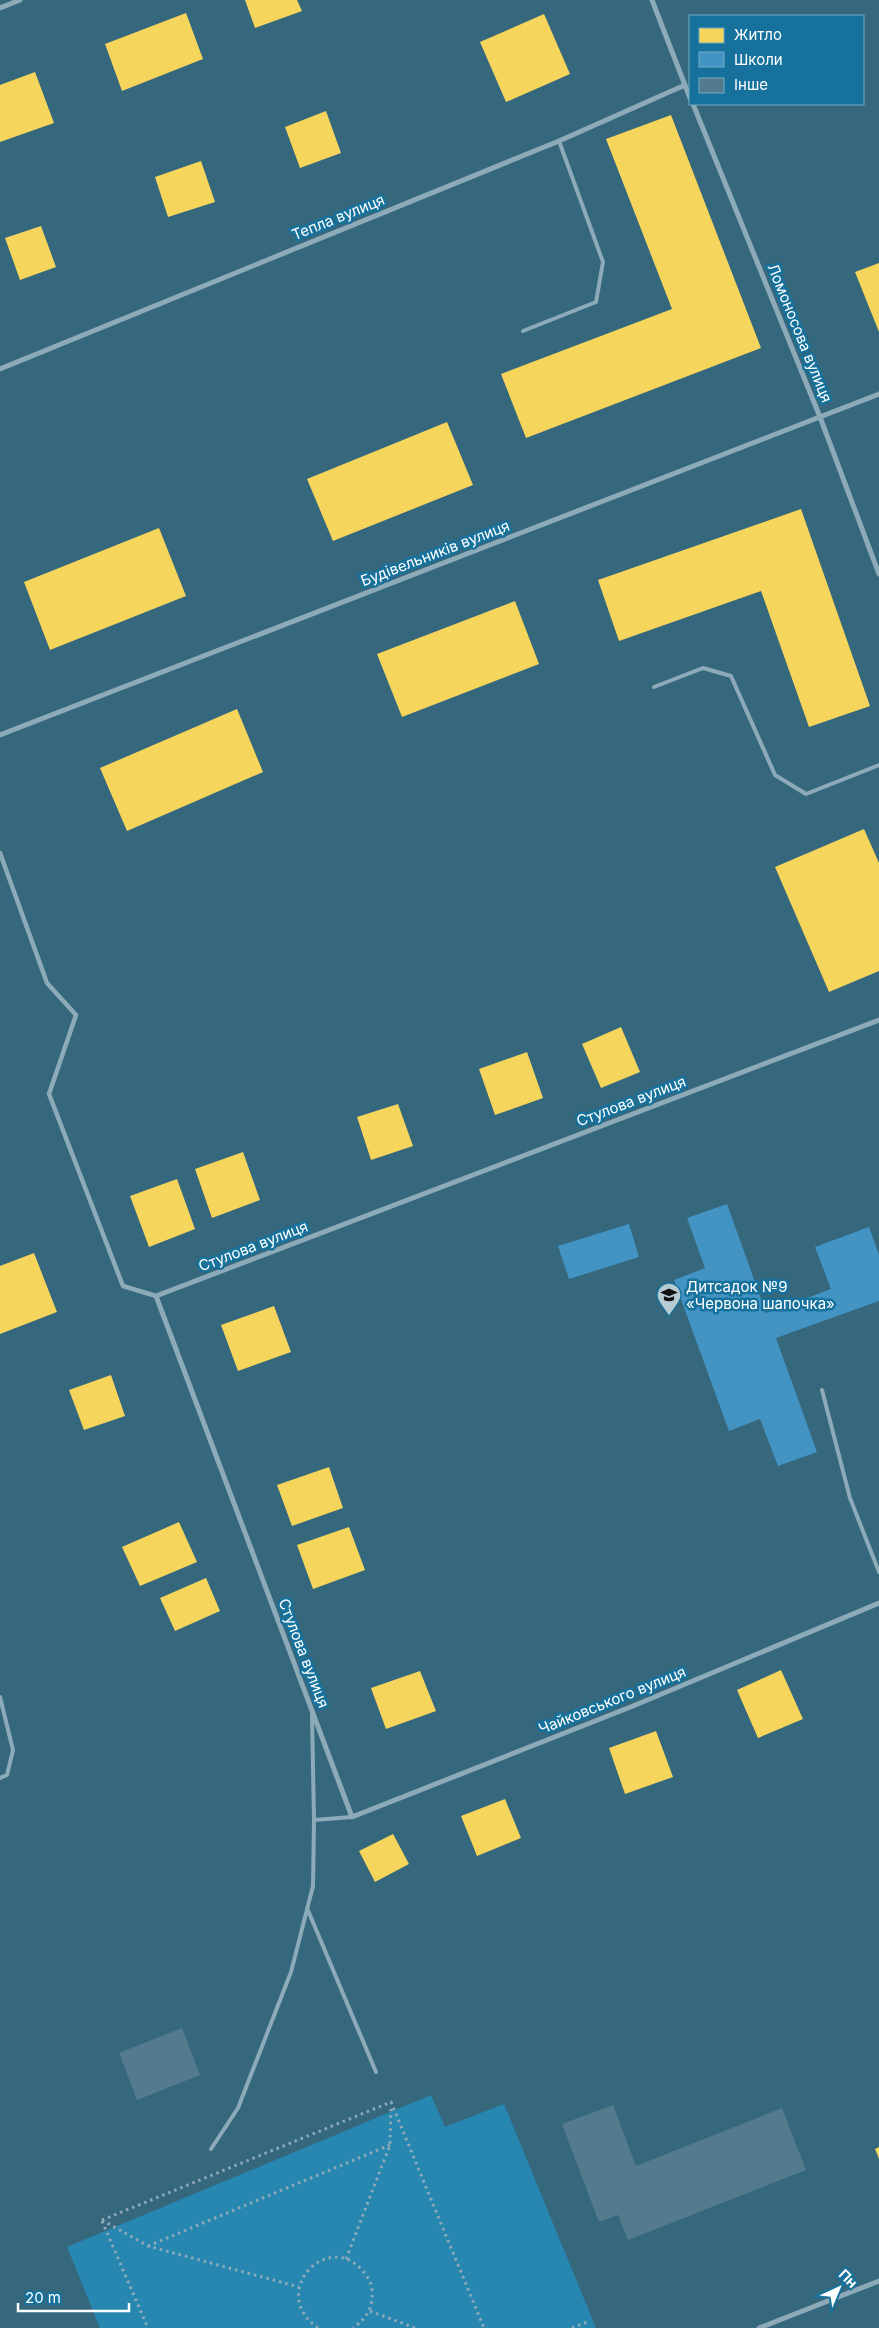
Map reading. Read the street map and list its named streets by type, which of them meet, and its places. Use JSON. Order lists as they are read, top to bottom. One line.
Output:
{"streets":{"street":["Тепла вулиця","Ломоносова вулиця","Будівельників вулиця","Стулова вулиця","Чайковського вулиця"]},"crossings":[["Ломоносова вулиця","Будівельників вулиця"],["Стулова вулиця","Чайковського вулиця"]],"places":{"school or university":["Дитсадок №9 «Червона шапочка»"]},"legend":["Житло","Школи","Інше"],"scale_bar":"20 m","north":"top right"}
